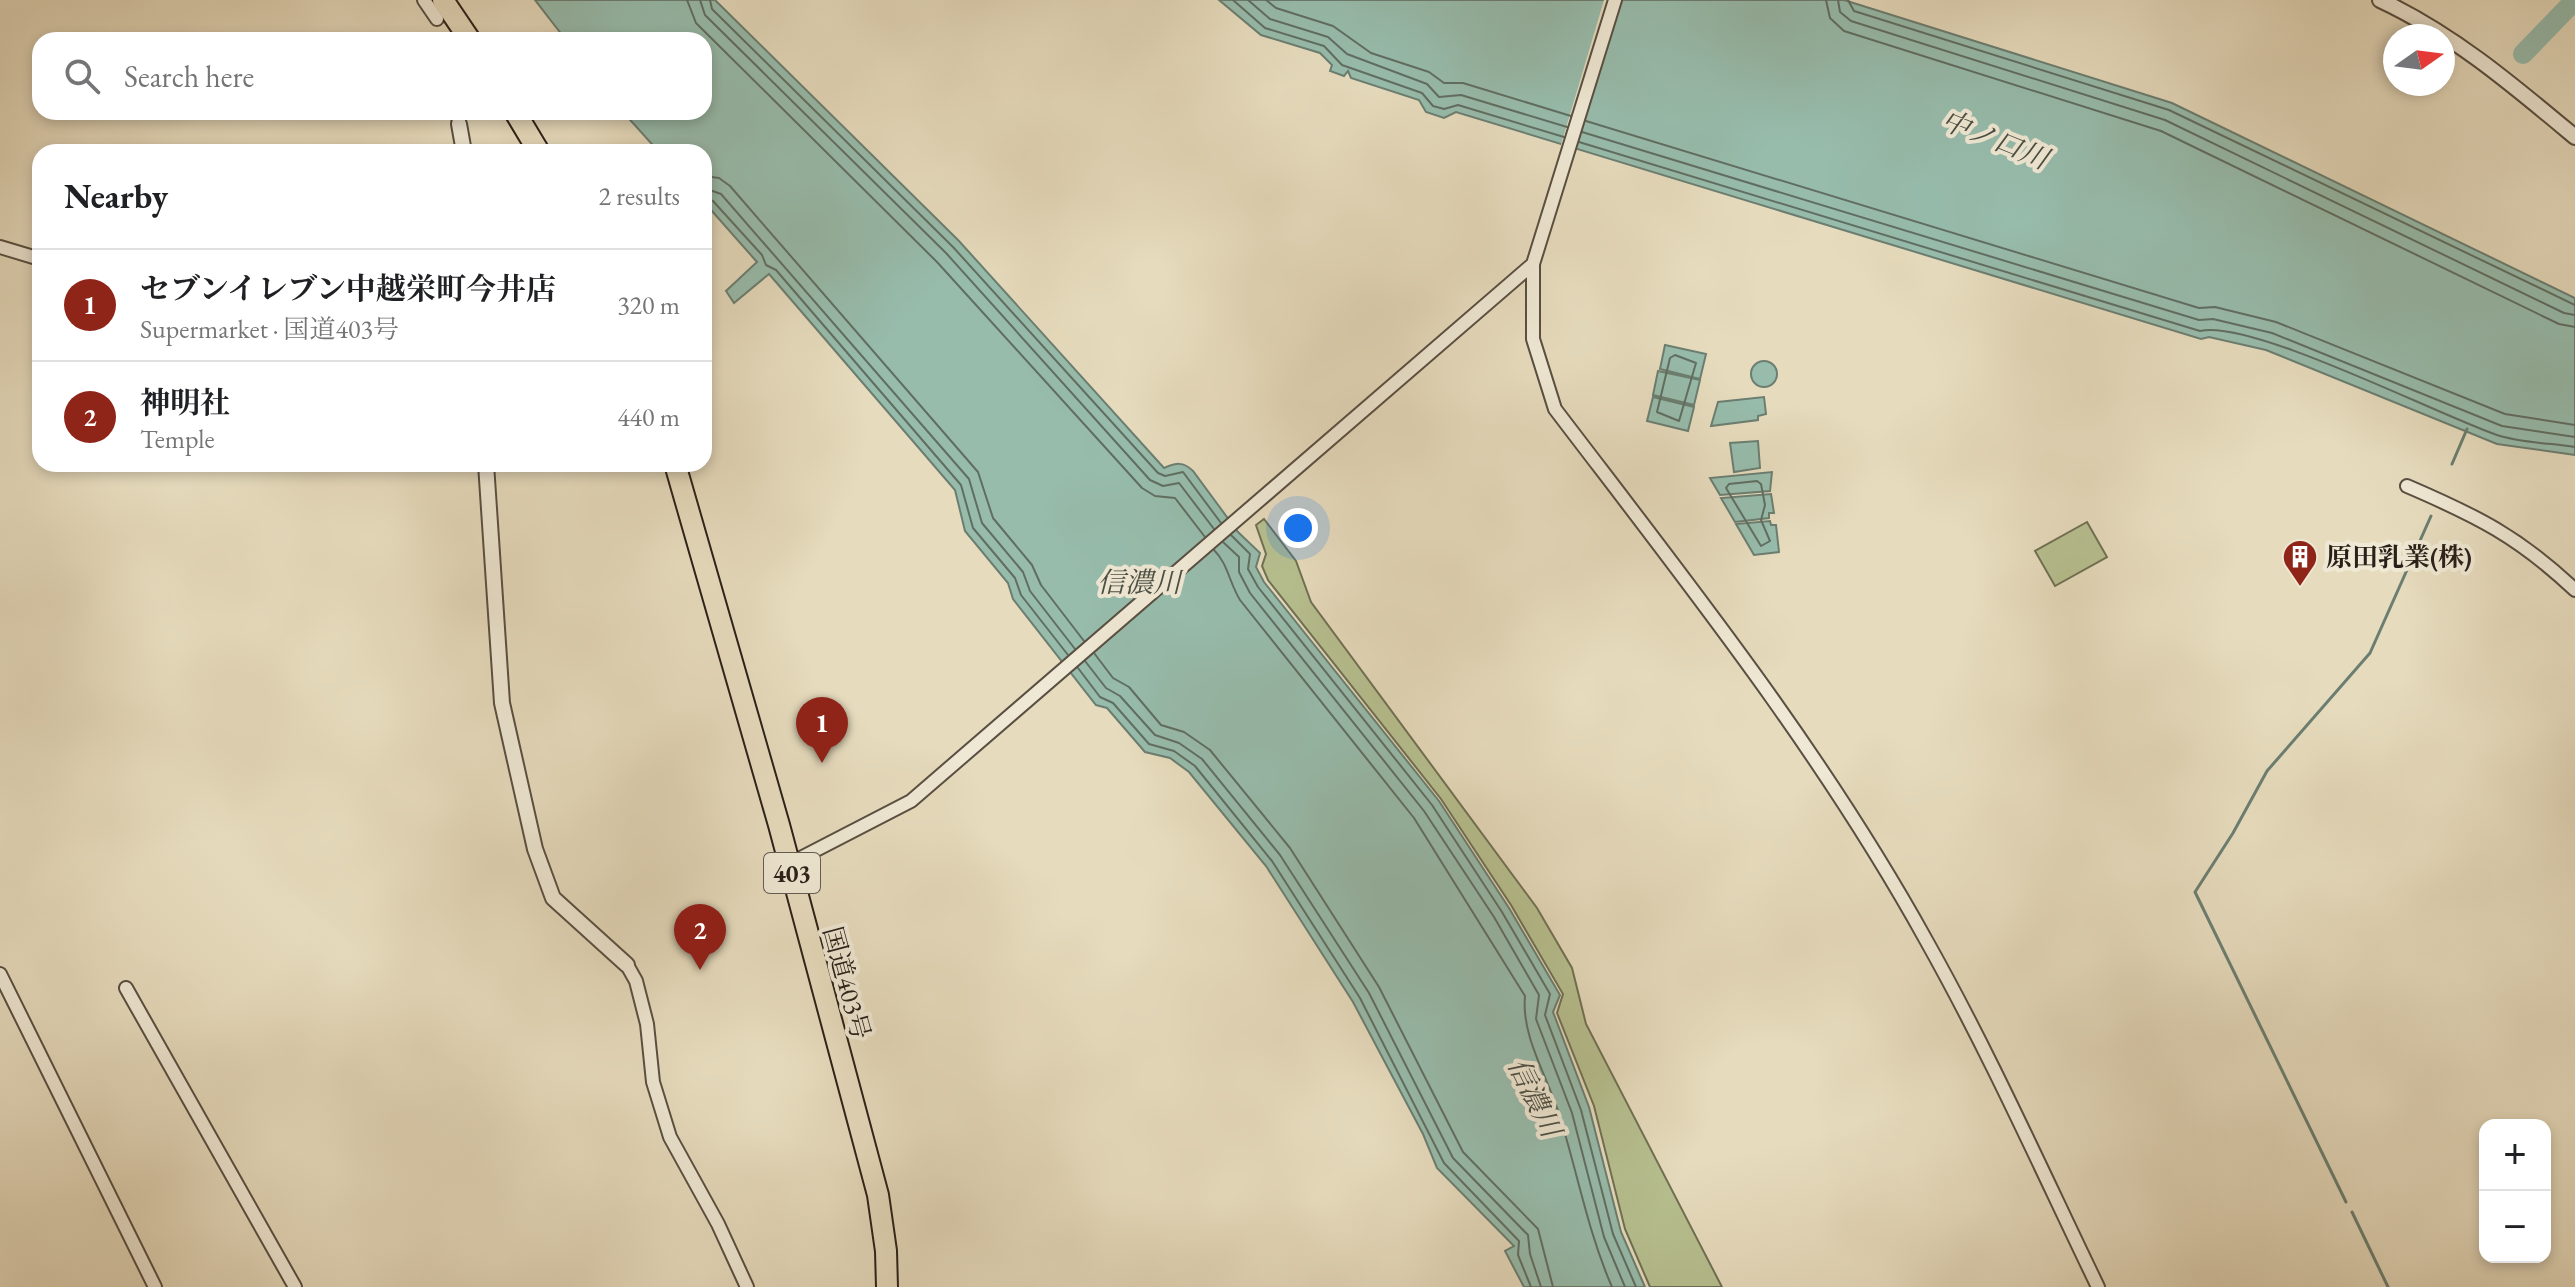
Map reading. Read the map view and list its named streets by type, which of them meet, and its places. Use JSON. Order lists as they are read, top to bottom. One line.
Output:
{"streets":{"highway":["403","国道403号"]},"water":["中ノ口川","信濃川"],"places":{"building":["原田乳業(株)"]},"north":"right","page":{"search":"Search here","heading":["Nearby","2 results"],"list":[{"mark":"1","name":"セブンイレブン中越栄町今井店","note":"Supermarket · 国道403号","value":"320 m"},{"mark":"2","name":"神明社","note":"Temple","value":"440 m"}],"pins":["1","2"],"map_buttons":["+","−"]}}
